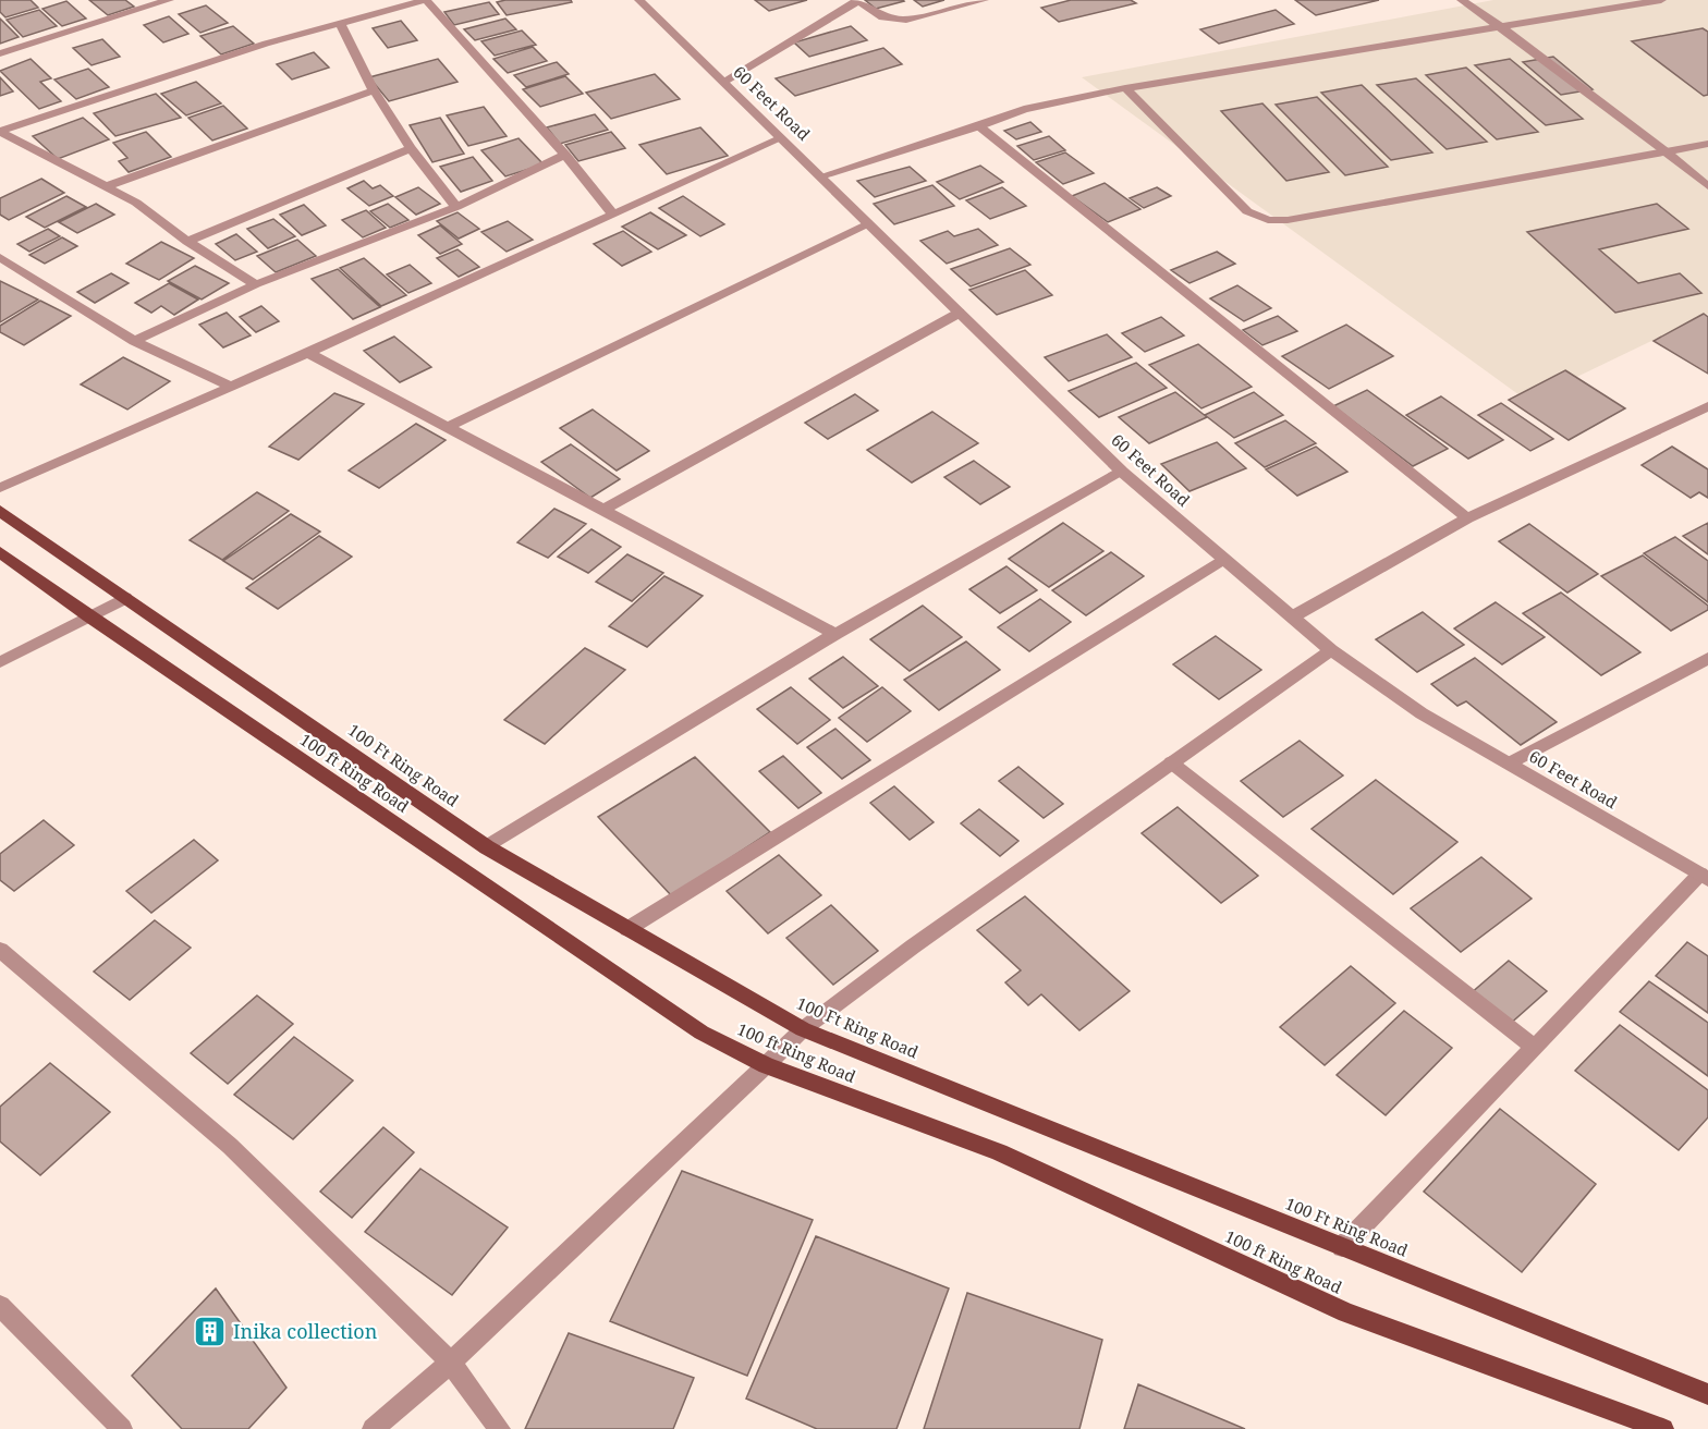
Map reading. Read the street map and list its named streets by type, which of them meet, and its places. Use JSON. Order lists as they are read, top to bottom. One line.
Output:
{"streets":{"main road":["100 Ft Ring Road","100 ft Ring Road"],"street":["60 Feet Road"]},"places":{"building":["Inika collection"]}}
